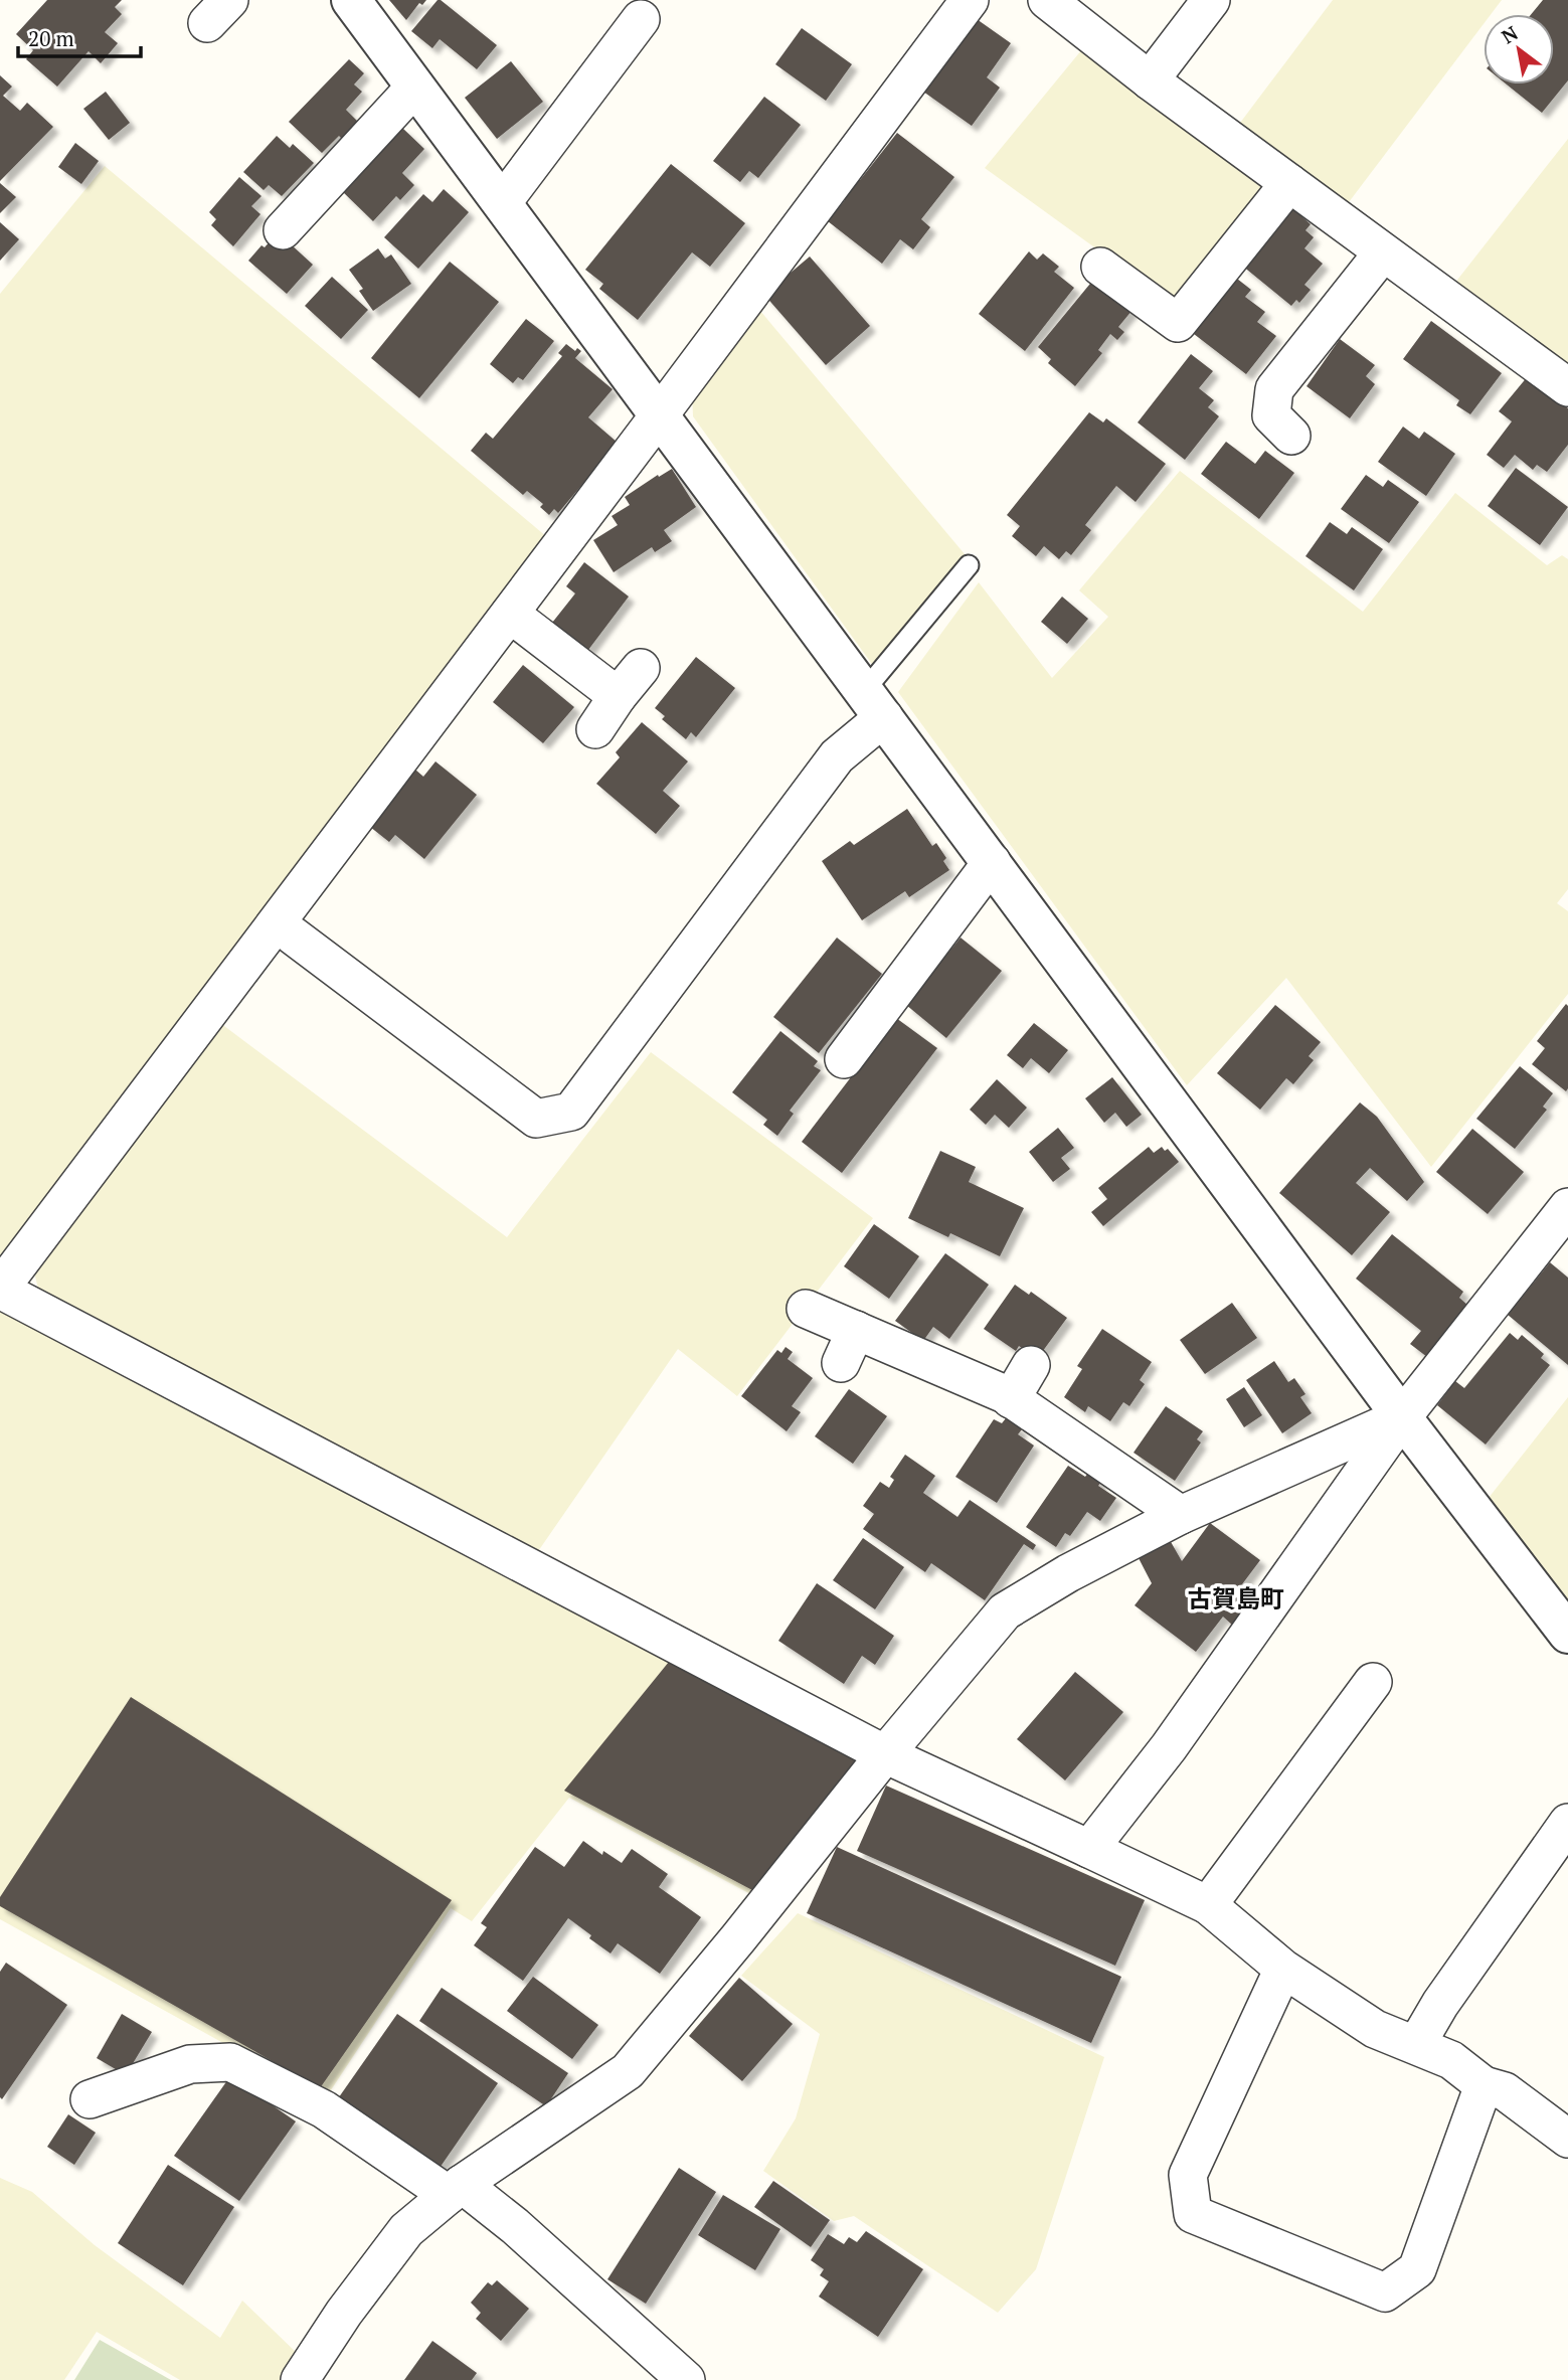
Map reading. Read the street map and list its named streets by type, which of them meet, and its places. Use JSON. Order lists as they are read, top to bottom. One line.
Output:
{"districts":["古賀島町"],"scale_bar":"20 m","north":"top left"}
